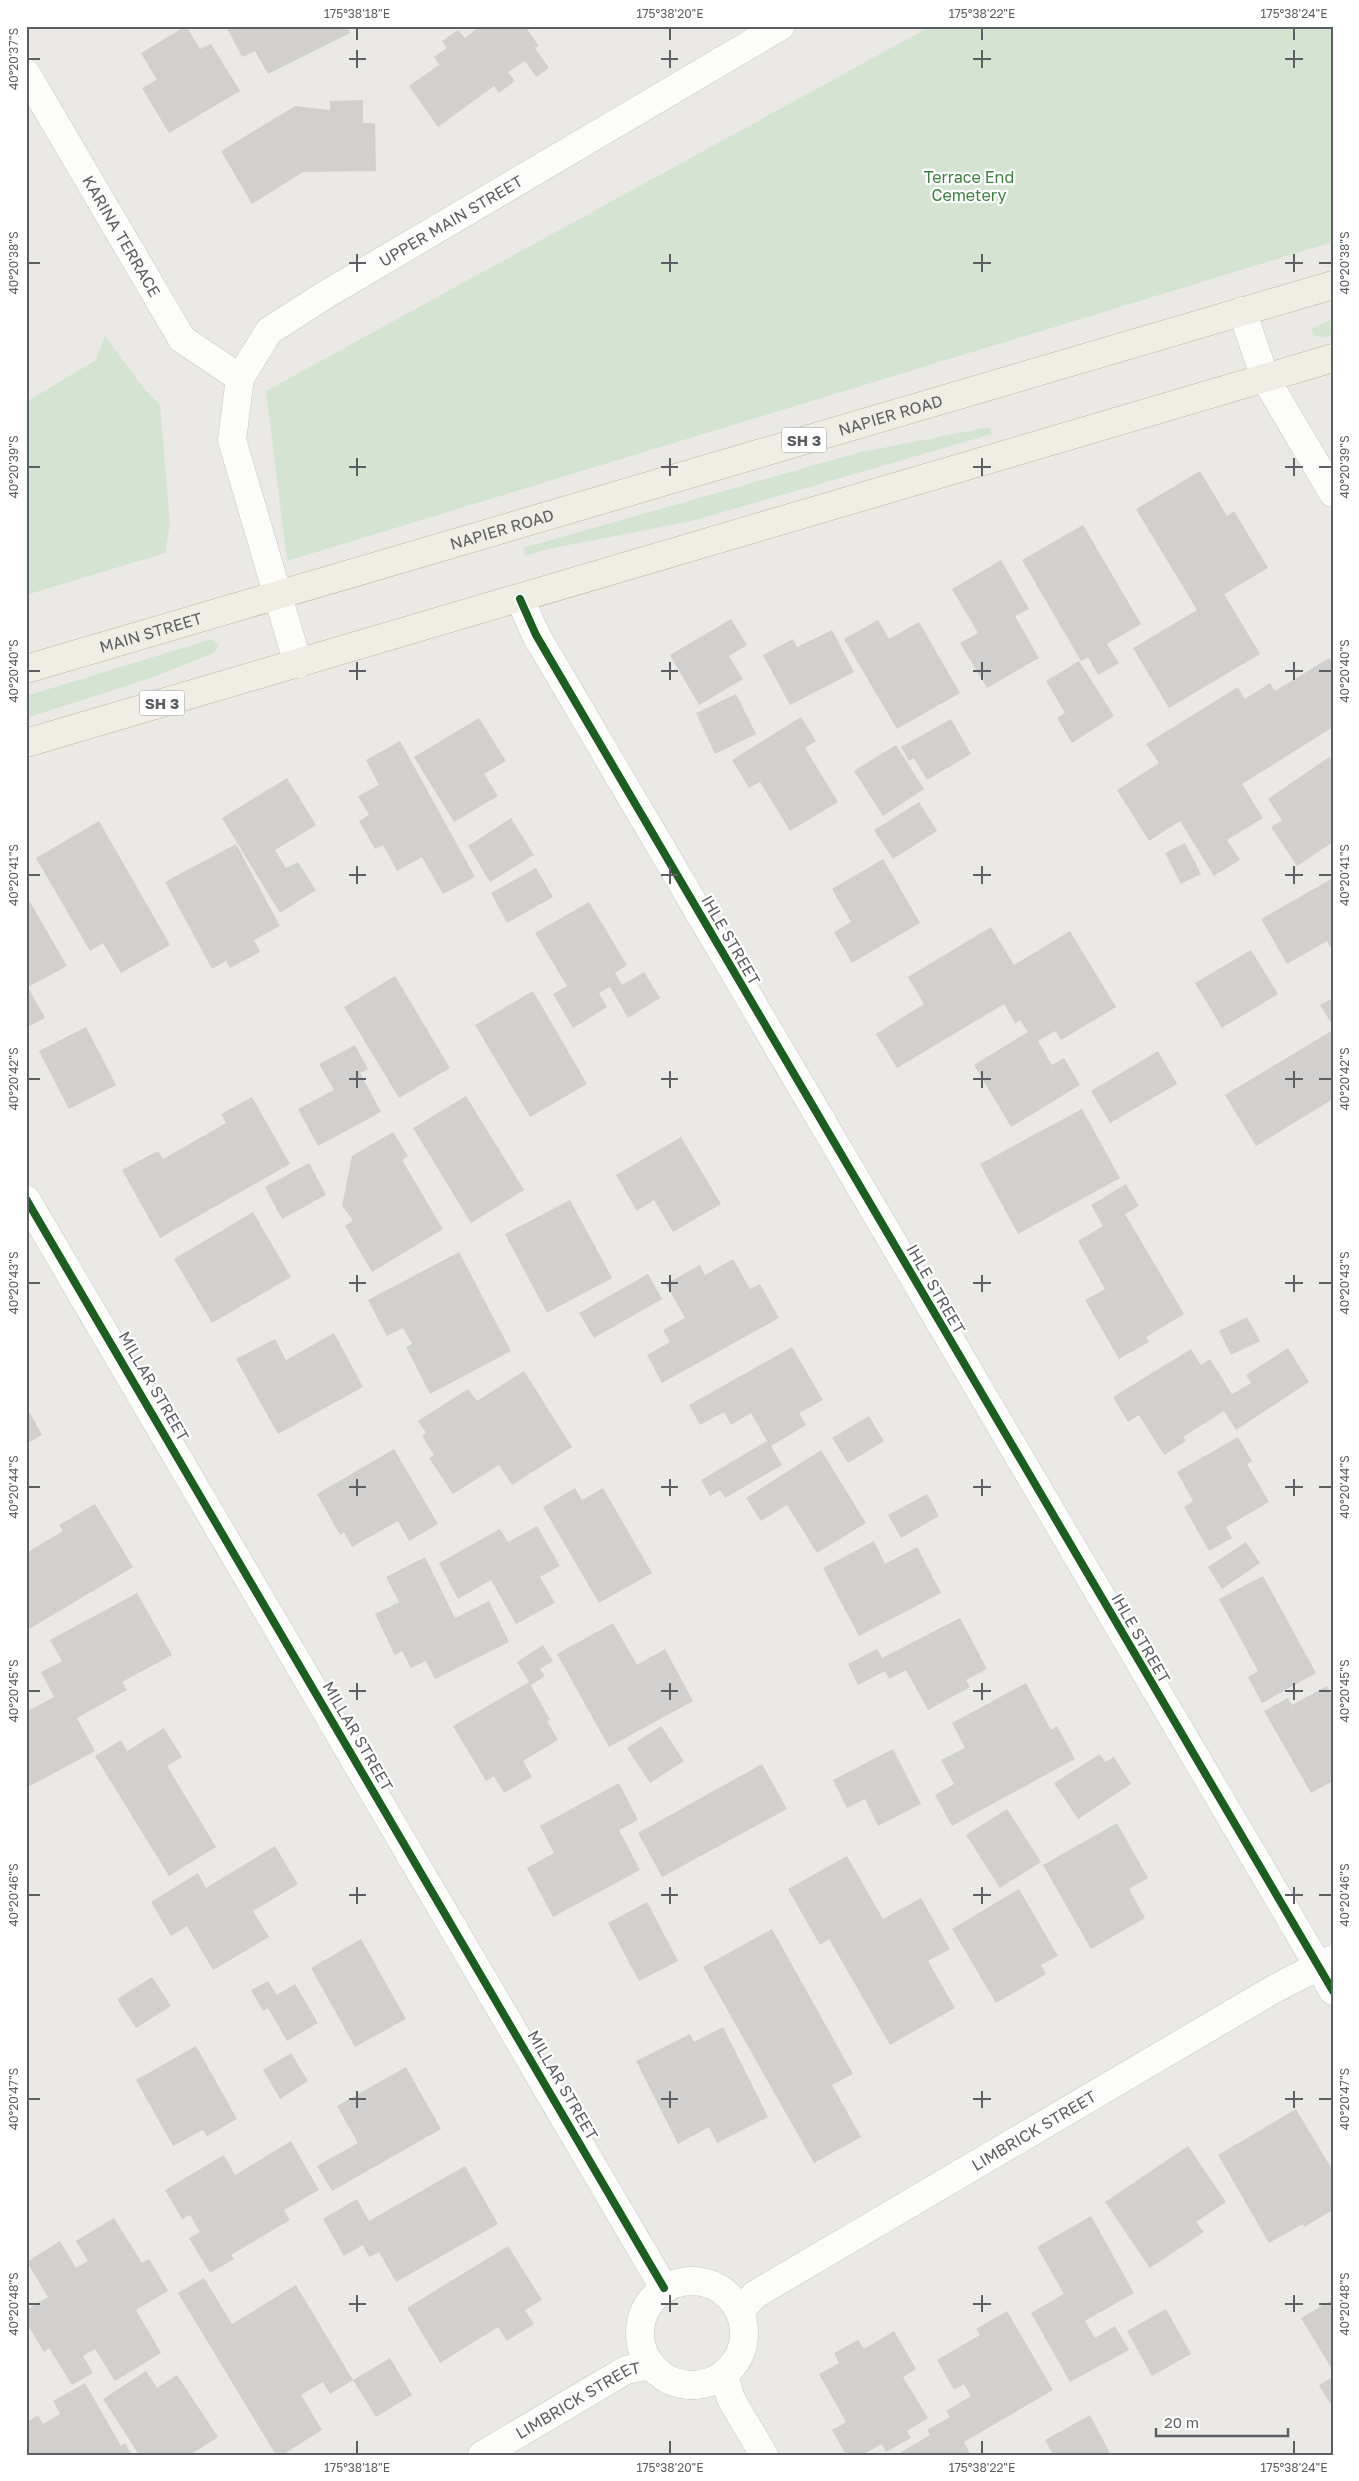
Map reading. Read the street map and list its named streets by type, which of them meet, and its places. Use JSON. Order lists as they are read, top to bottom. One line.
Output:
{"streets":{"highway":["NAPIER ROAD","SH 3","MAIN STREET"],"street":["UPPER MAIN STREET","KARINA TERRACE","IHLE STREET","MILLAR STREET","LIMBRICK STREET"]},"crossings":[["UPPER MAIN STREET","KARINA TERRACE"],["UPPER MAIN STREET","NAPIER ROAD"],["UPPER MAIN STREET","SH 3"],["UPPER MAIN STREET","MAIN STREET"],["NAPIER ROAD","MAIN STREET"],["SH 3","IHLE STREET"],["IHLE STREET","LIMBRICK STREET"],["MILLAR STREET","LIMBRICK STREET"]],"parks":["Terrace End Cemetery"],"scale_bar":"20 m","coordinates":["175°38'18\"E","175°38'20\"E","175°38'22\"E","175°38'24\"E","40°20'37\"S","40°20'38\"S","40°20'39\"S","40°20'40\"S","40°20'41\"S","40°20'42\"S","40°20'43\"S","40°20'44\"S","40°20'45\"S","40°20'46\"S","40°20'47\"S","40°20'48\"S"]}
